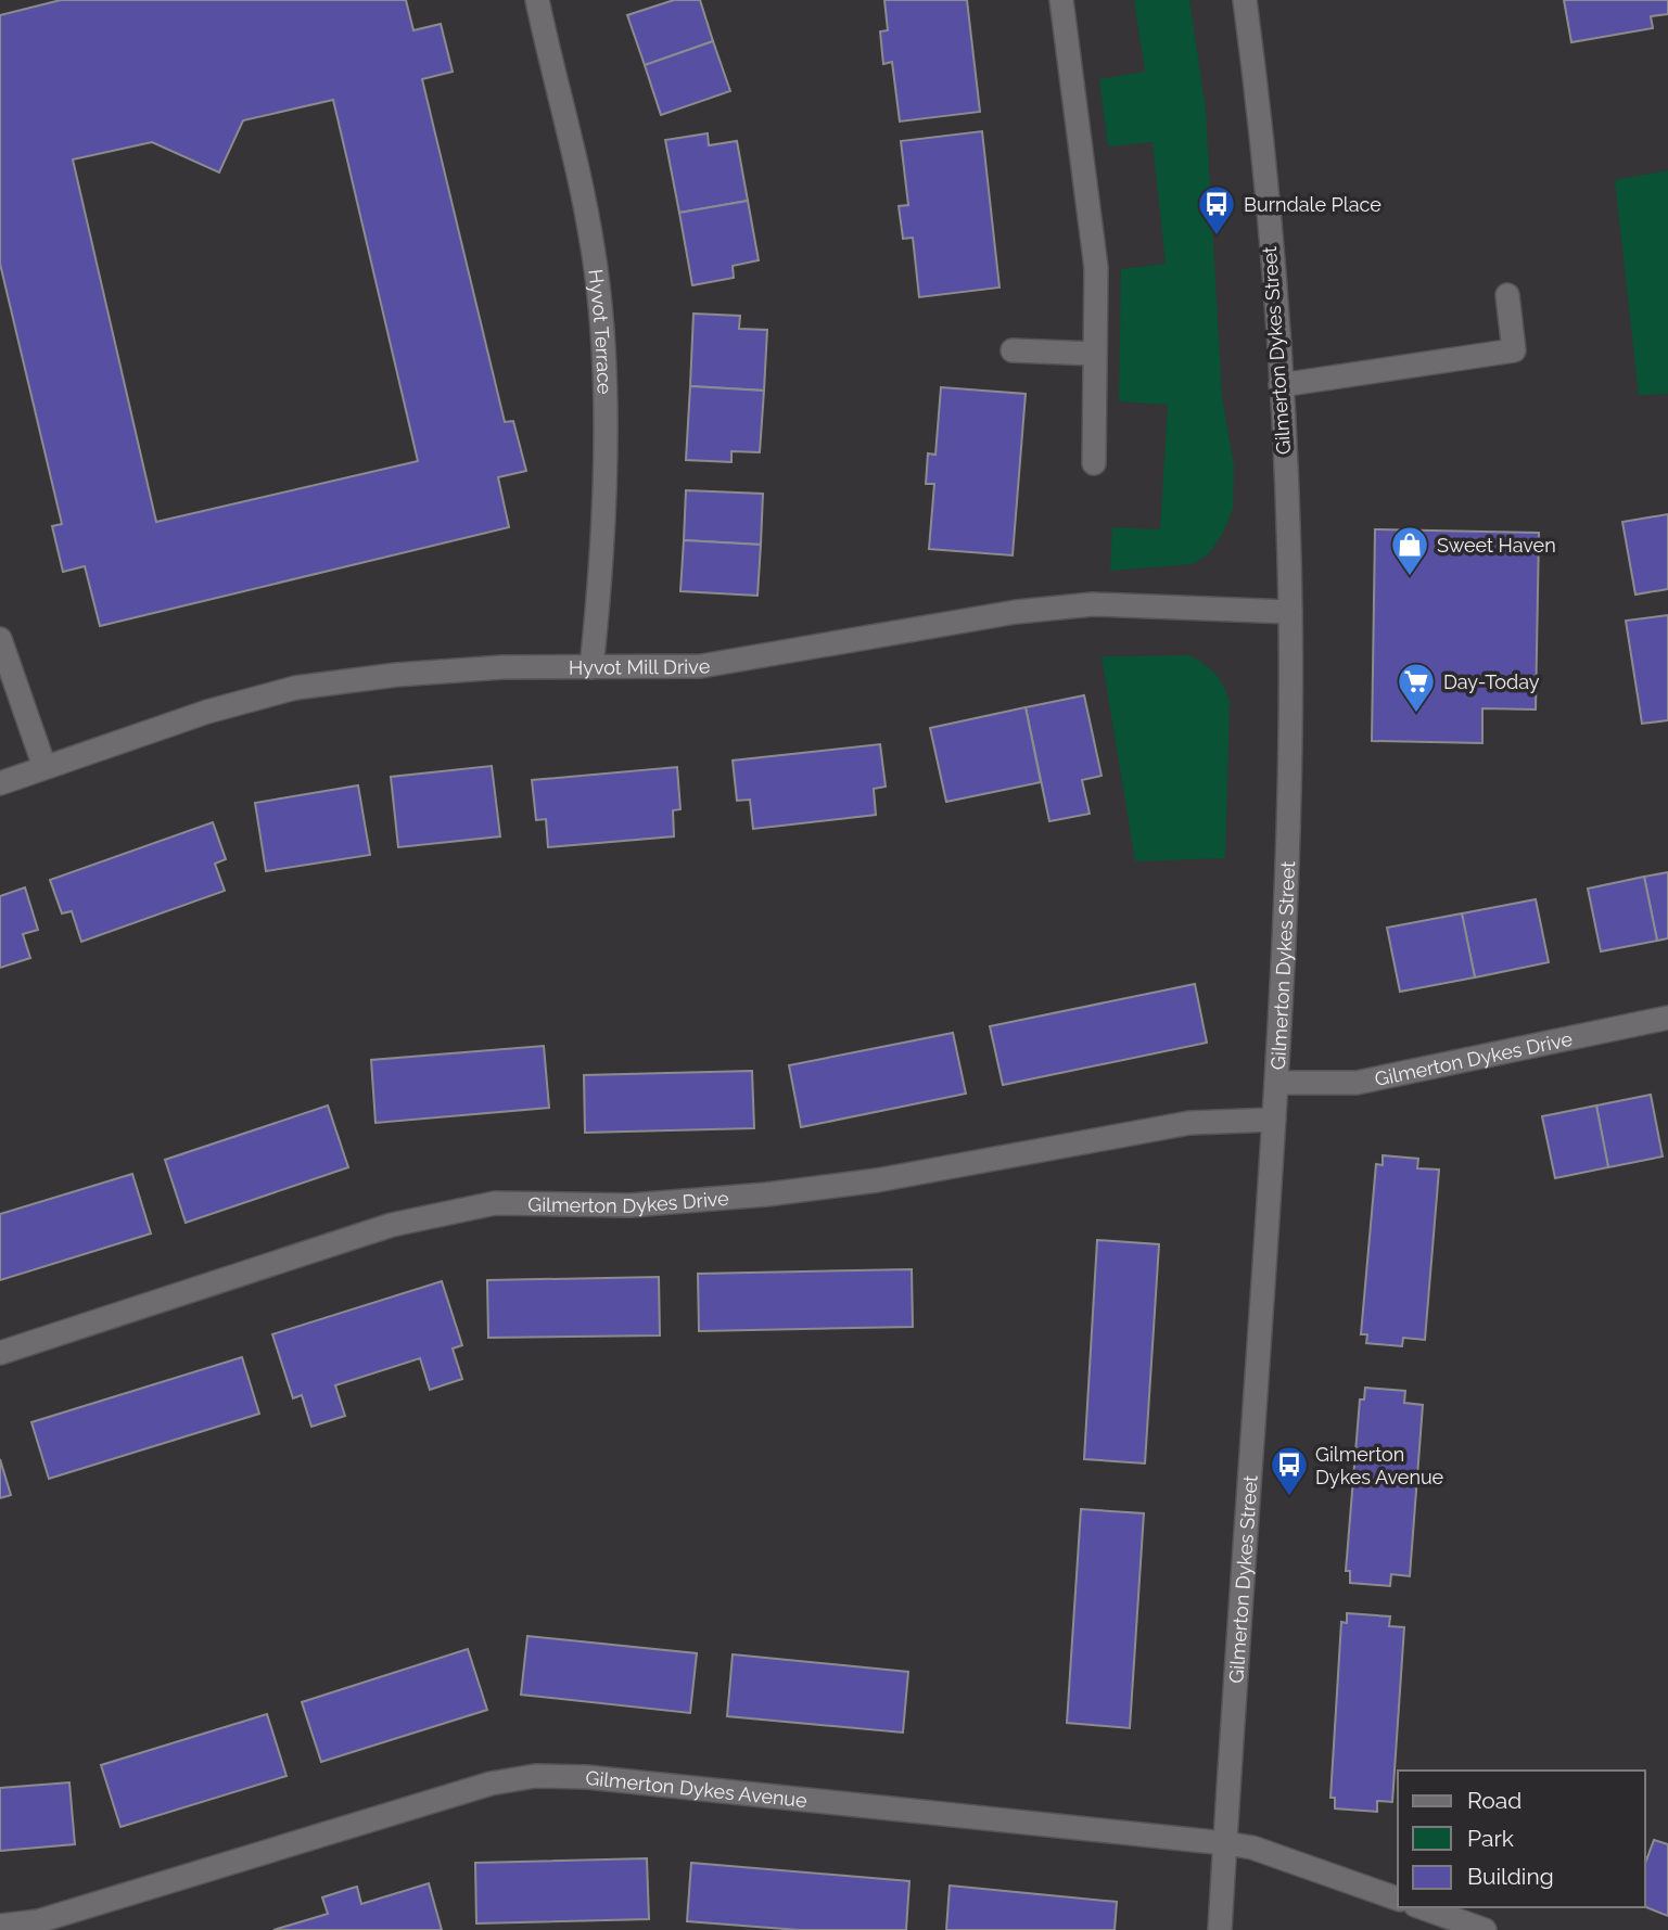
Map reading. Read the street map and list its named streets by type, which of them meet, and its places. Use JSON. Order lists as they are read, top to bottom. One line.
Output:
{"streets":{"street":["Hyvot Terrace","Gilmerton Dykes Street","Hyvot Mill Drive","Gilmerton Dykes Drive","Gilmerton Dykes Avenue"]},"crossings":[["Hyvot Terrace","Hyvot Mill Drive"],["Gilmerton Dykes Street","Hyvot Mill Drive"],["Gilmerton Dykes Street","Gilmerton Dykes Drive"],["Gilmerton Dykes Street","Gilmerton Dykes Avenue"]],"places":{"bus stop":["Burndale Place","Gilmerton Dykes Avenue"],"shop":["Sweet Haven"],"supermarket":["Day-Today"]},"legend":["Road","Park","Building"]}
